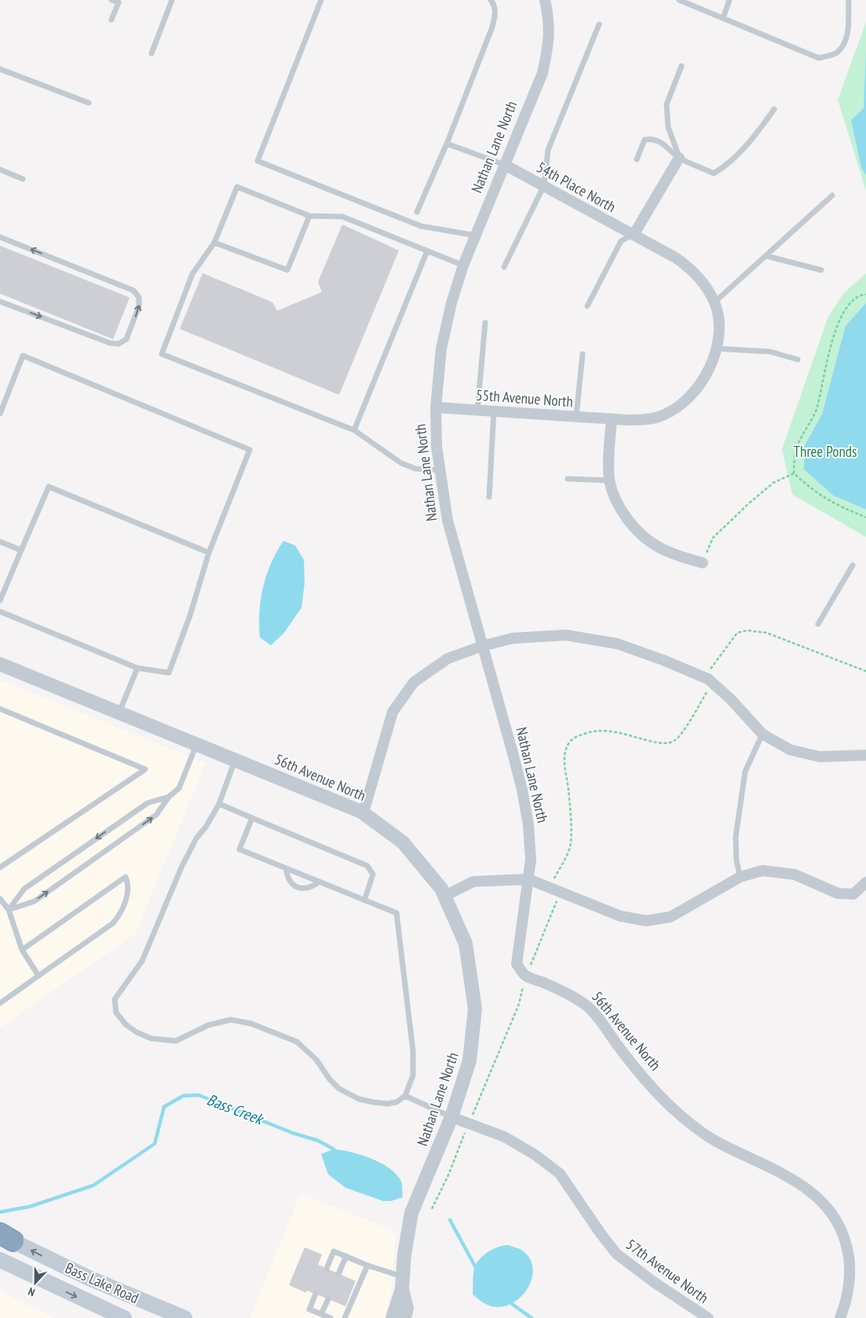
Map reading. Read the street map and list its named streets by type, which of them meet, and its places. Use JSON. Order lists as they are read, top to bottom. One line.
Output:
{"streets":{"main road":["Bass Lake Road"],"street":["Nathan Lane North","54th Place North","55th Avenue North","56th Avenue North","57th Avenue North"]},"crossings":[["Nathan Lane North","54th Place North"],["Nathan Lane North","55th Avenue North"],["Nathan Lane North","56th Avenue North"],["Nathan Lane North","57th Avenue North"],["54th Place North","55th Avenue North"]],"water":["Bass Creek"],"parks":["Three Ponds"],"north":"bottom"}
